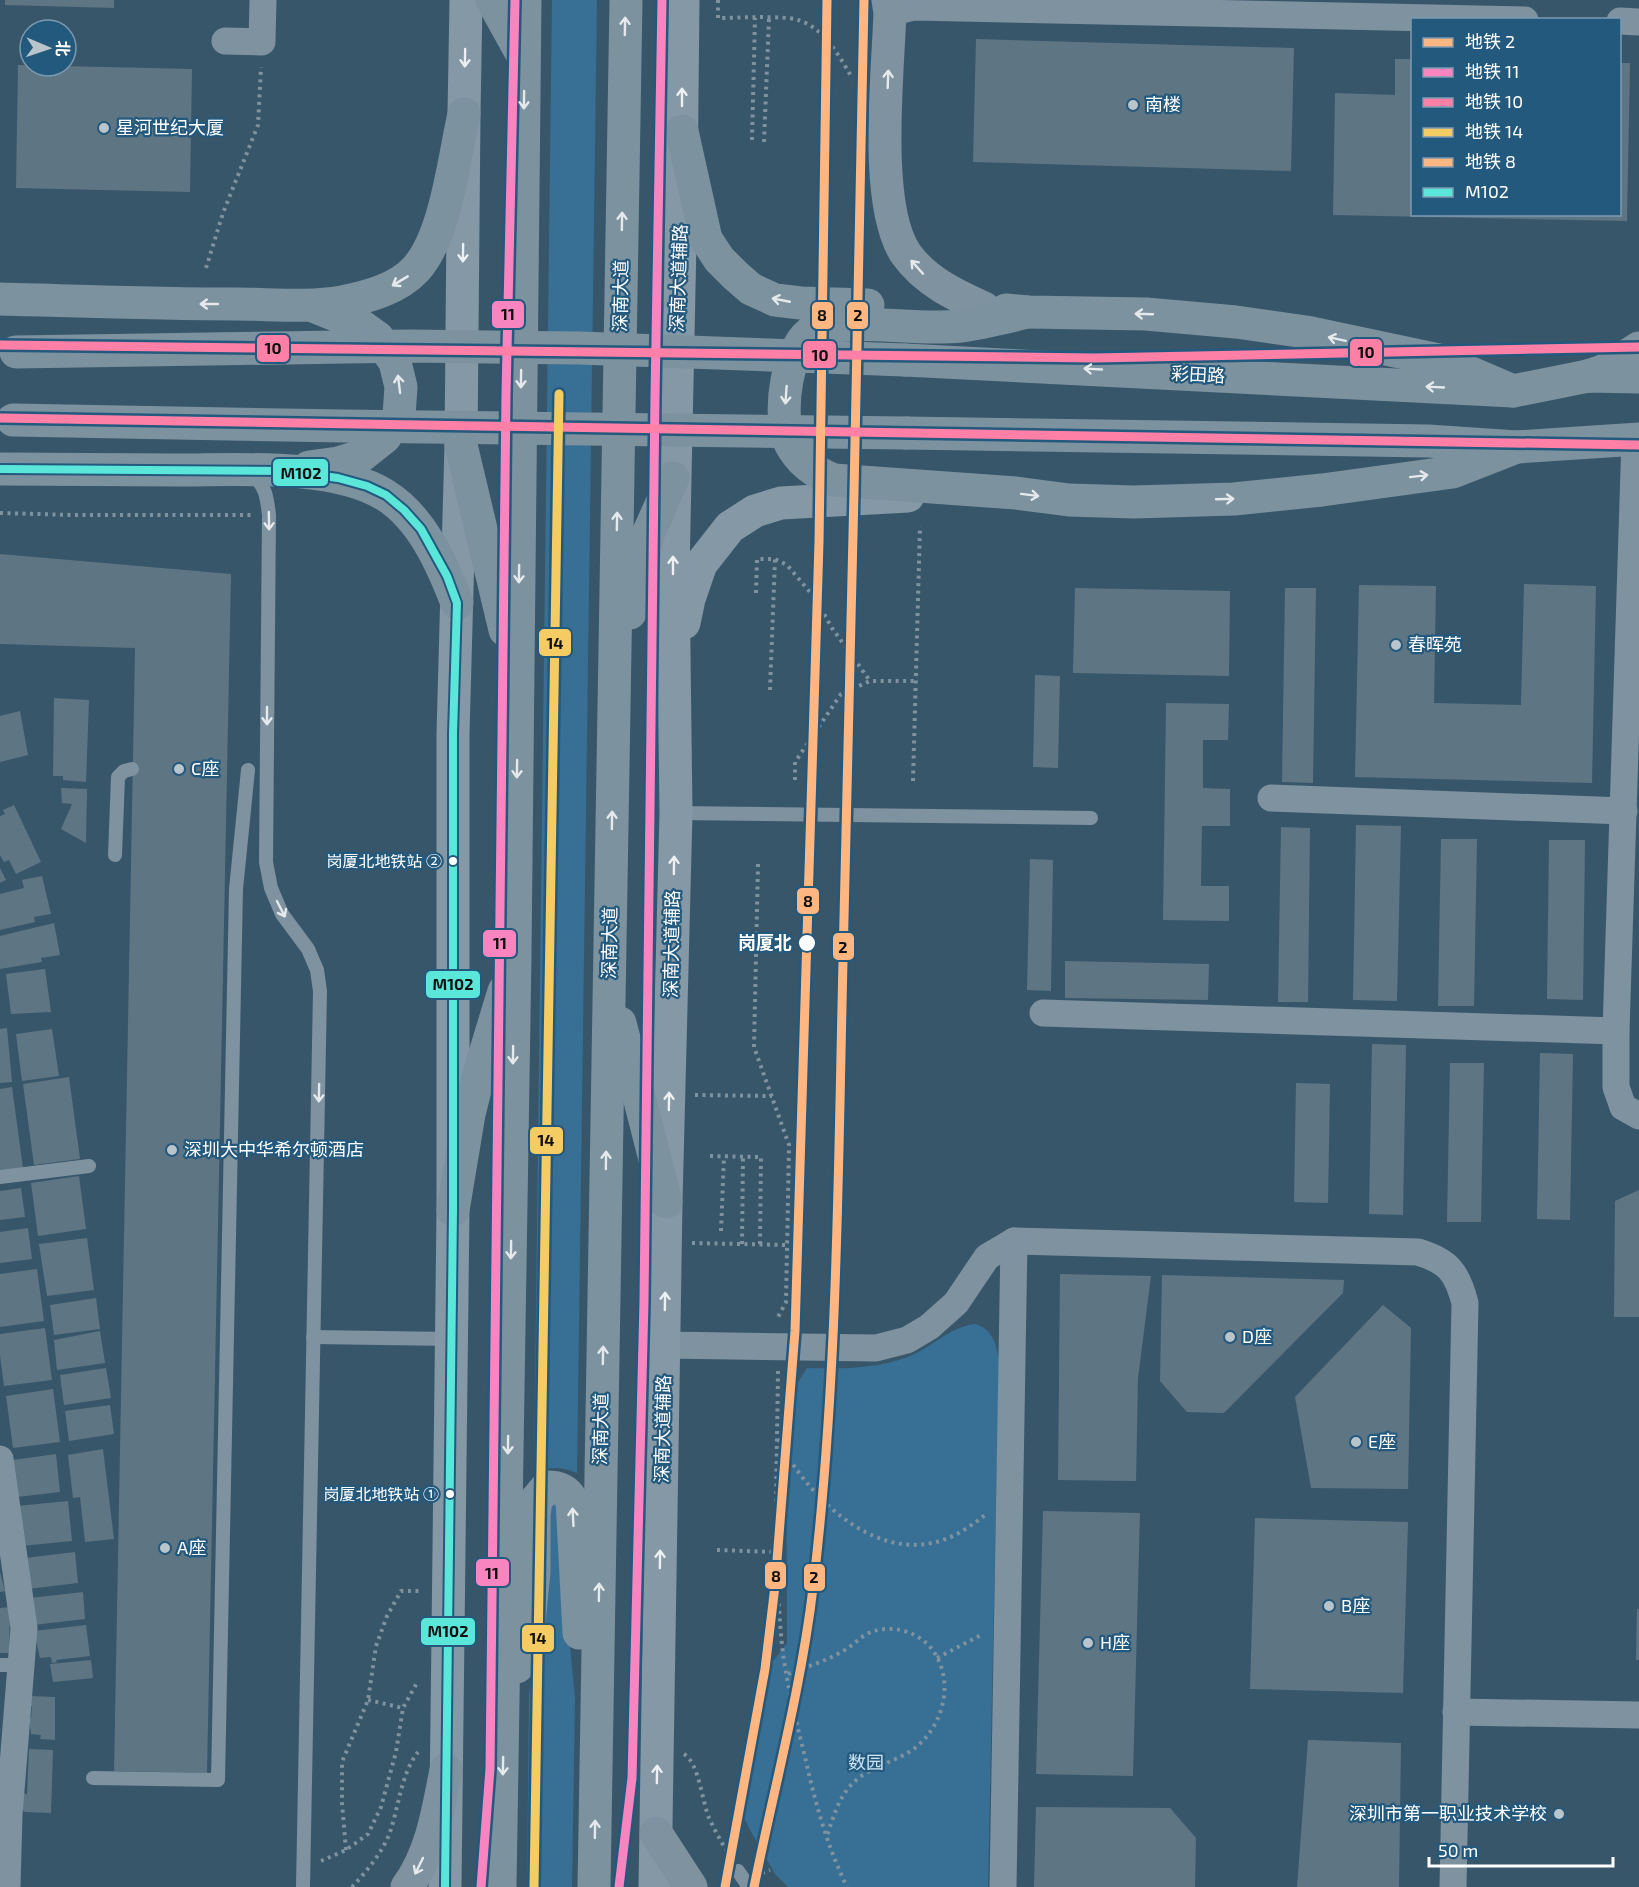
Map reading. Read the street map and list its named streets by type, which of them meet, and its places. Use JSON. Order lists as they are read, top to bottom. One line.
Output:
{"streets":{"main road":["深南大道辅路","深南大道","彩田路"]},"parks":["数园"],"places":["南楼","星河世纪大厦","春晖苑","C座","岗厦北地铁站 ②","岗厦北","深圳大中华希尔顿酒店","D座","E座","岗厦北地铁站 ①","A座","B座","H座","深圳市第一职业技术学校"],"lines":["metro line 2","metro line 11","metro line 8","metro line 10","metro line 14","transit line M102"],"legend":["地铁 2","地铁 11","地铁 10","地铁 14","地铁 8","M102"],"scale_bar":"50 m","north":"right"}
